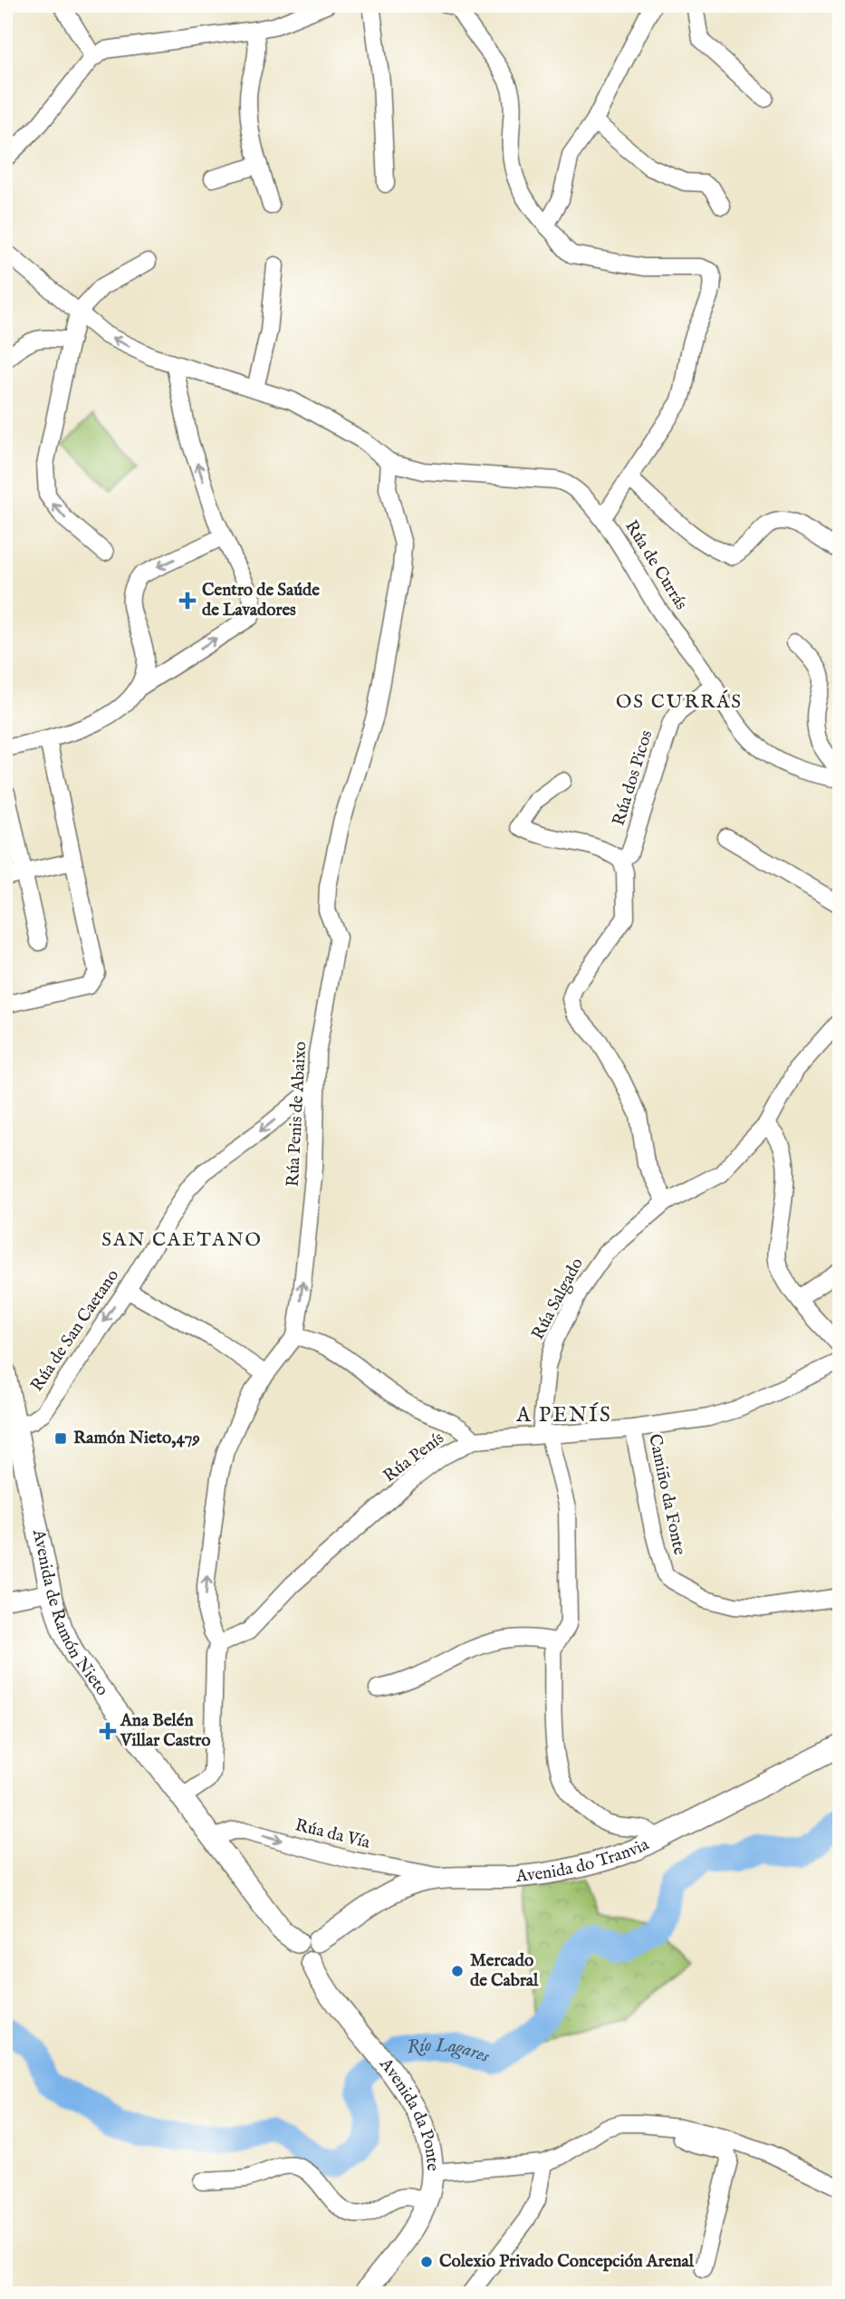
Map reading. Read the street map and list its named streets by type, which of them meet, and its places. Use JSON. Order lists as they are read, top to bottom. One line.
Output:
{"streets":{"main road":["Avenida de Ramón Nieto","Avenida do Tranvia","Avenida da Ponte"],"street":["Rúa de Currás","Rúa dos Picos","Rúa Penis de Abaixo","Rúa Salgado","Rúa de San Caetano","Rúa Penís","Camiño da Fonte","Rúa da Vía"]},"crossings":[["Rúa de Currás","Rúa dos Picos"],["Rúa de Currás","Rúa Penis de Abaixo"],["Rúa Penis de Abaixo","Rúa de San Caetano"],["Rúa Salgado","Rúa Penís"],["Rúa de San Caetano","Avenida de Ramón Nieto"],["Rúa Penís","Camiño da Fonte"],["Avenida de Ramón Nieto","Rúa da Vía"],["Avenida de Ramón Nieto","Avenida do Tranvia"],["Avenida de Ramón Nieto","Avenida da Ponte"],["Rúa da Vía","Avenida do Tranvia"]],"one_way":["Rúa de San Caetano","Rúa da Vía"],"districts":["OS CURRÁS","SAN CAETANO","A PENÍS"],"water":["Río Lagares"],"places":{"health":["Centro de Saúde de Lavadores","Ana Belén Villar Castro"],"transit":["Ramón Nieto,479"],"other":["Mercado de Cabral","Colexio Privado Concepción Arenal"]}}
